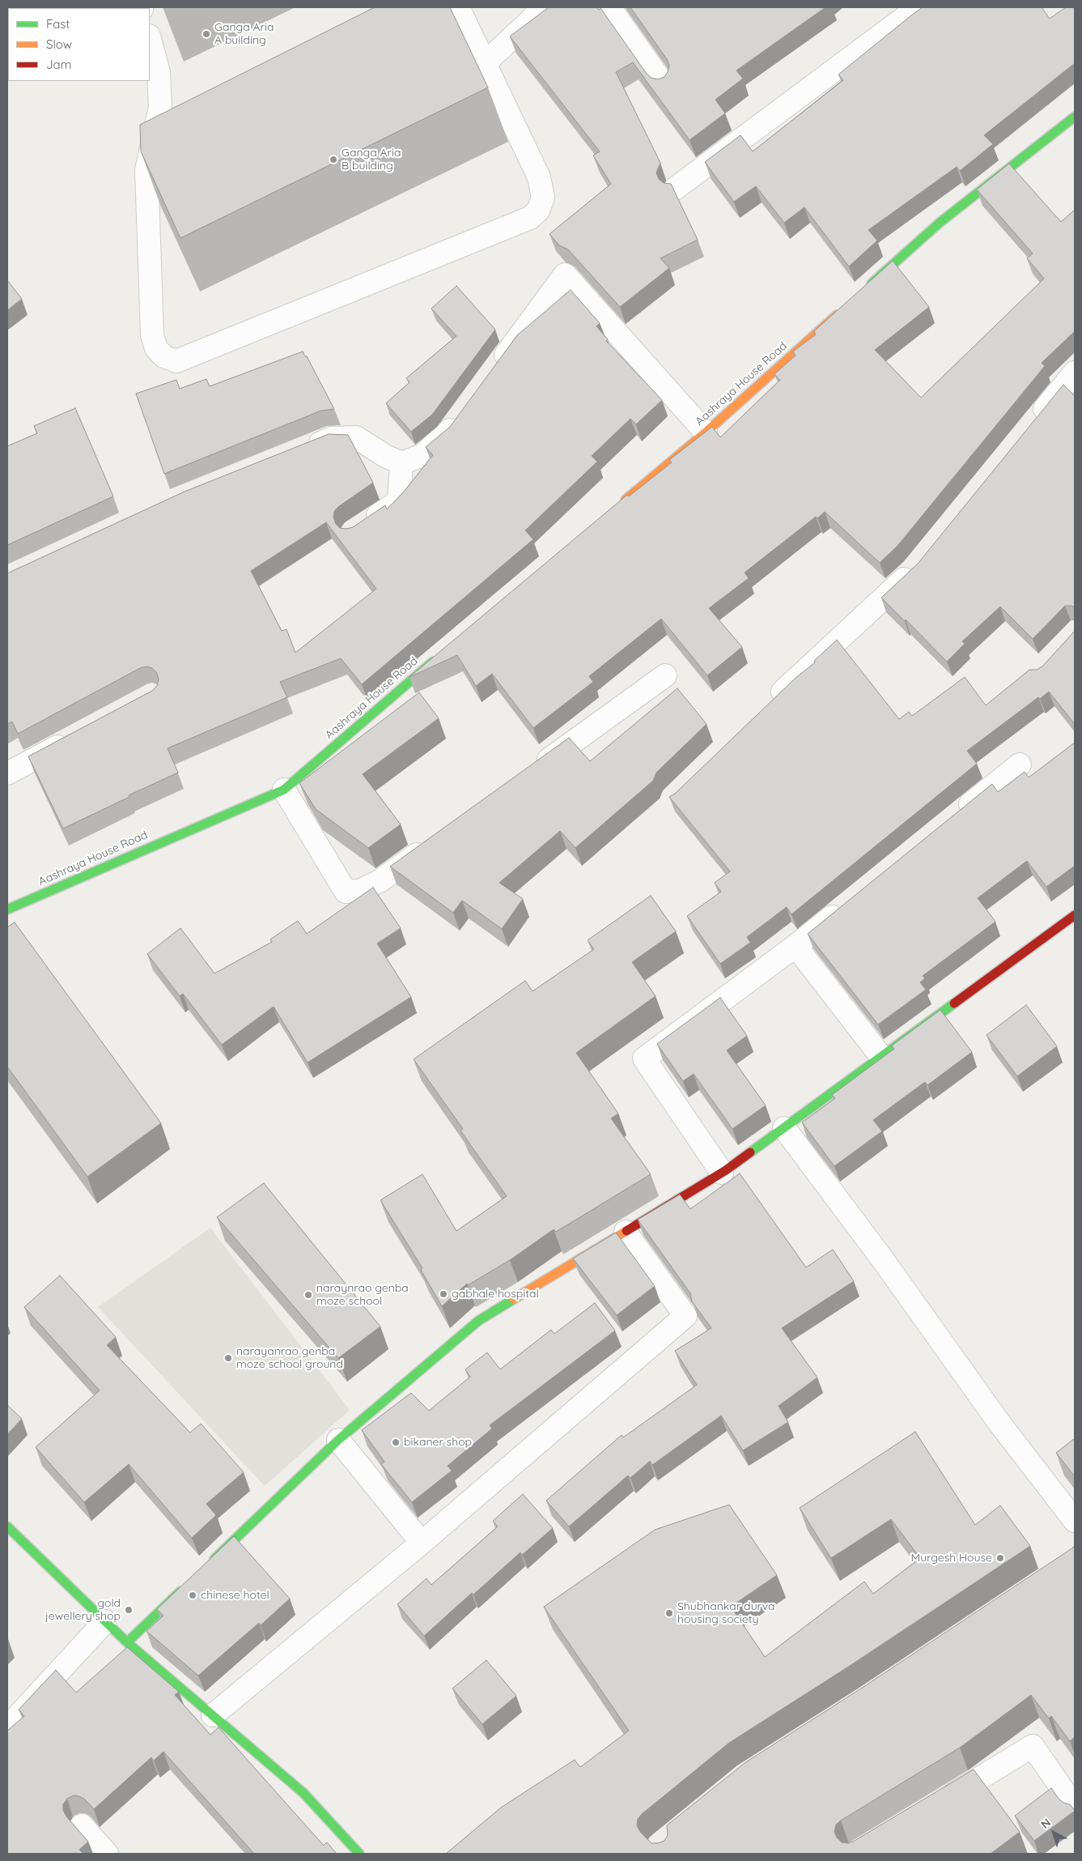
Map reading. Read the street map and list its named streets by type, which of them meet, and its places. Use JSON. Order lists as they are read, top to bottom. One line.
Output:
{"streets":{"street":["Aashraya House Road"]},"places":["Ganga Aria A building","Ganga Aria B building","gabhale hospital","naraynrao genba moze school","narayanrao genba moze school ground","bikaner shop","Murgesh House","chinese hotel","gold jewellery shop","Shubhankar durva housing society"],"legend":["Fast","Slow","Jam"],"north":"top left"}
